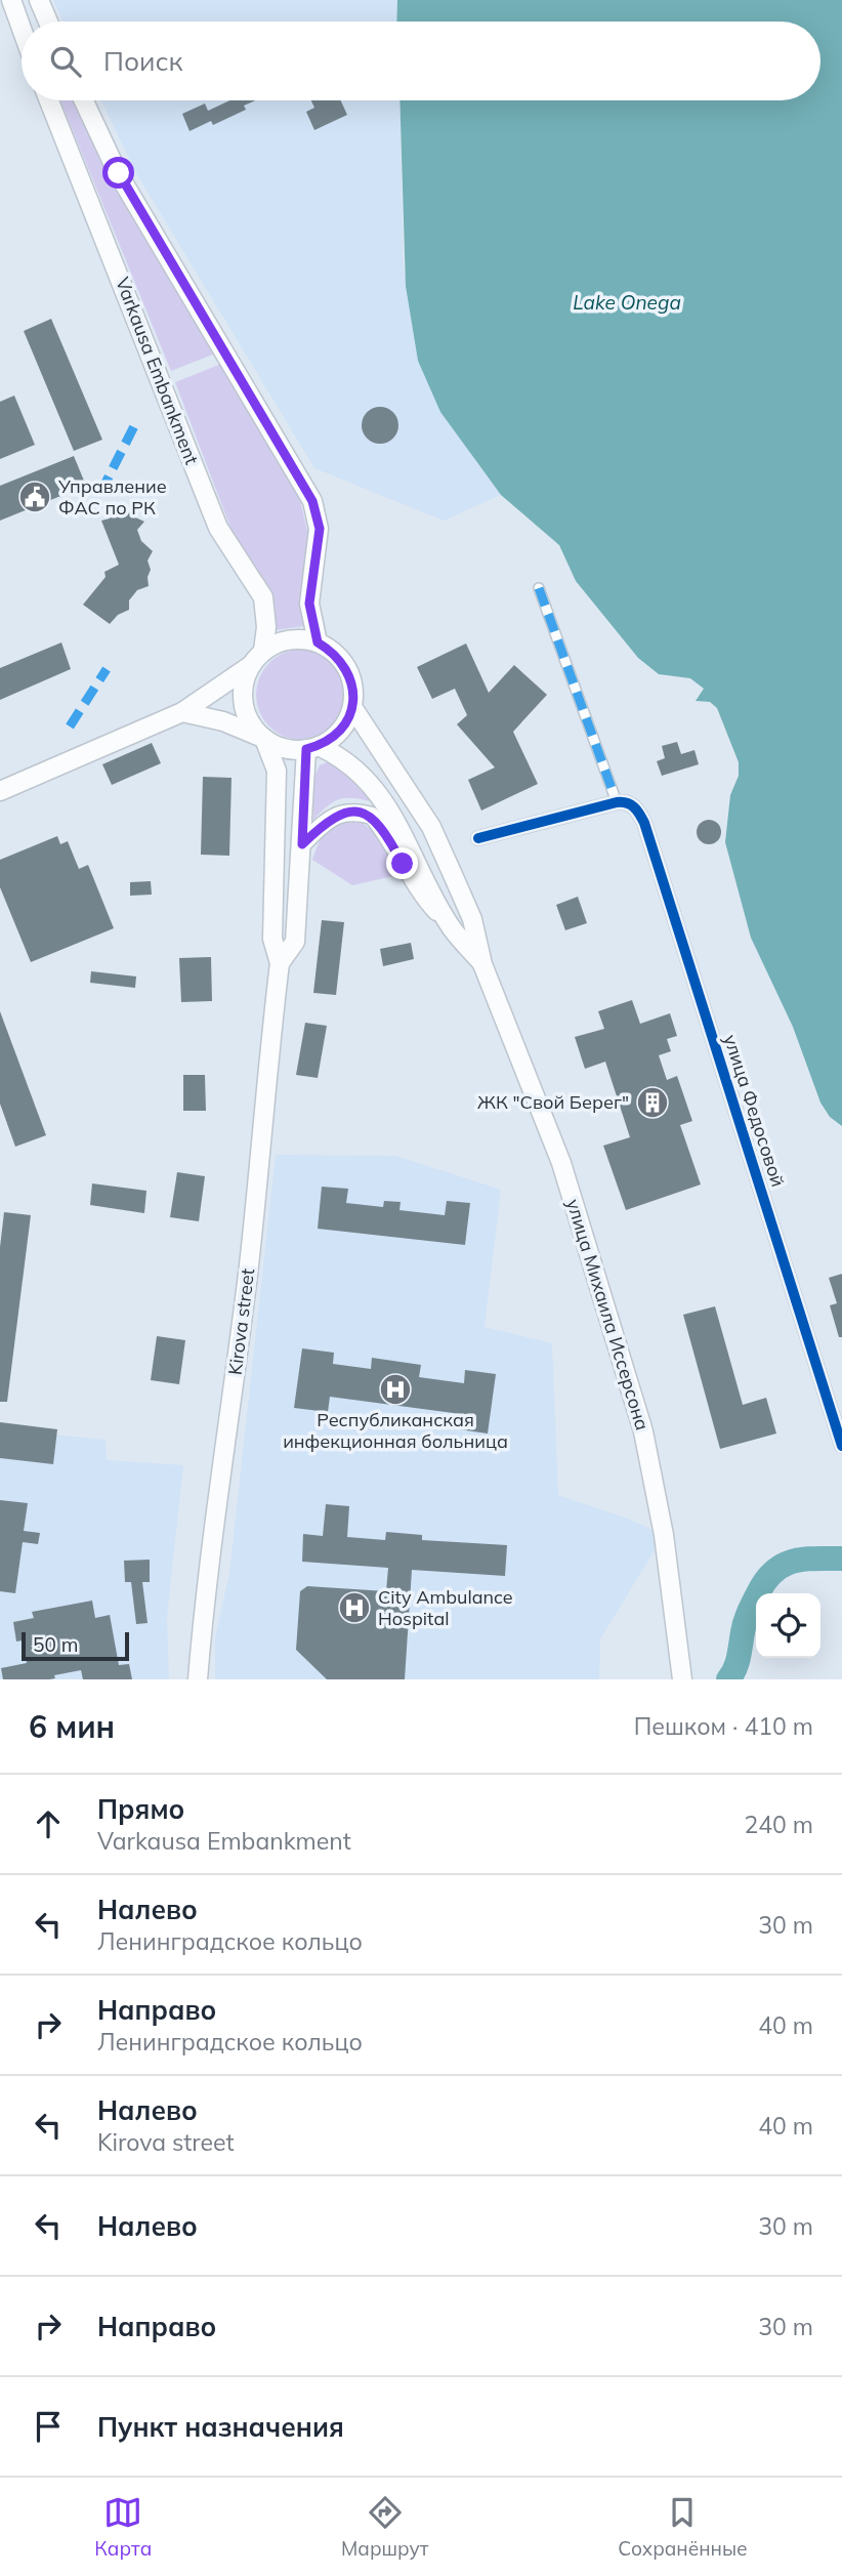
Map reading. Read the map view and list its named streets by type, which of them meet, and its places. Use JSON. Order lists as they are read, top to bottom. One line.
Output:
{"streets":{"main road":["Varkausa Embankment","улица Михаила Иссерсона","Kirova street"],"street":["улица Федосовой"]},"crossings":[["Varkausa Embankment","улица Михаила Иссерсона"],["Varkausa Embankment","Kirova street"],["улица Михаила Иссерсона","Kirova street"]],"water":["Lake Onega"],"places":{"public building":["Управление ФАС по РК"],"building":["ЖК \"Свой Берег\""],"hospital":["Республиканская инфекционная больница","City Ambulance Hospital"]},"scale_bar":"50 m","page":{"search":"Поиск","scale":"50 m","heading":["6 мин","Пешком · 410 m"],"list":[["Прямо","Varkausa Embankment","240 m"],["Налево","Ленинградское кольцо","30 m"],["Направо","Ленинградское кольцо","40 m"],["Налево","Kirova street","40 m"],["Налево","30 m"],["Направо","30 m"],"Пункт назначения"],"nav":["Карта","Маршрут","Сохранённые"]}}
